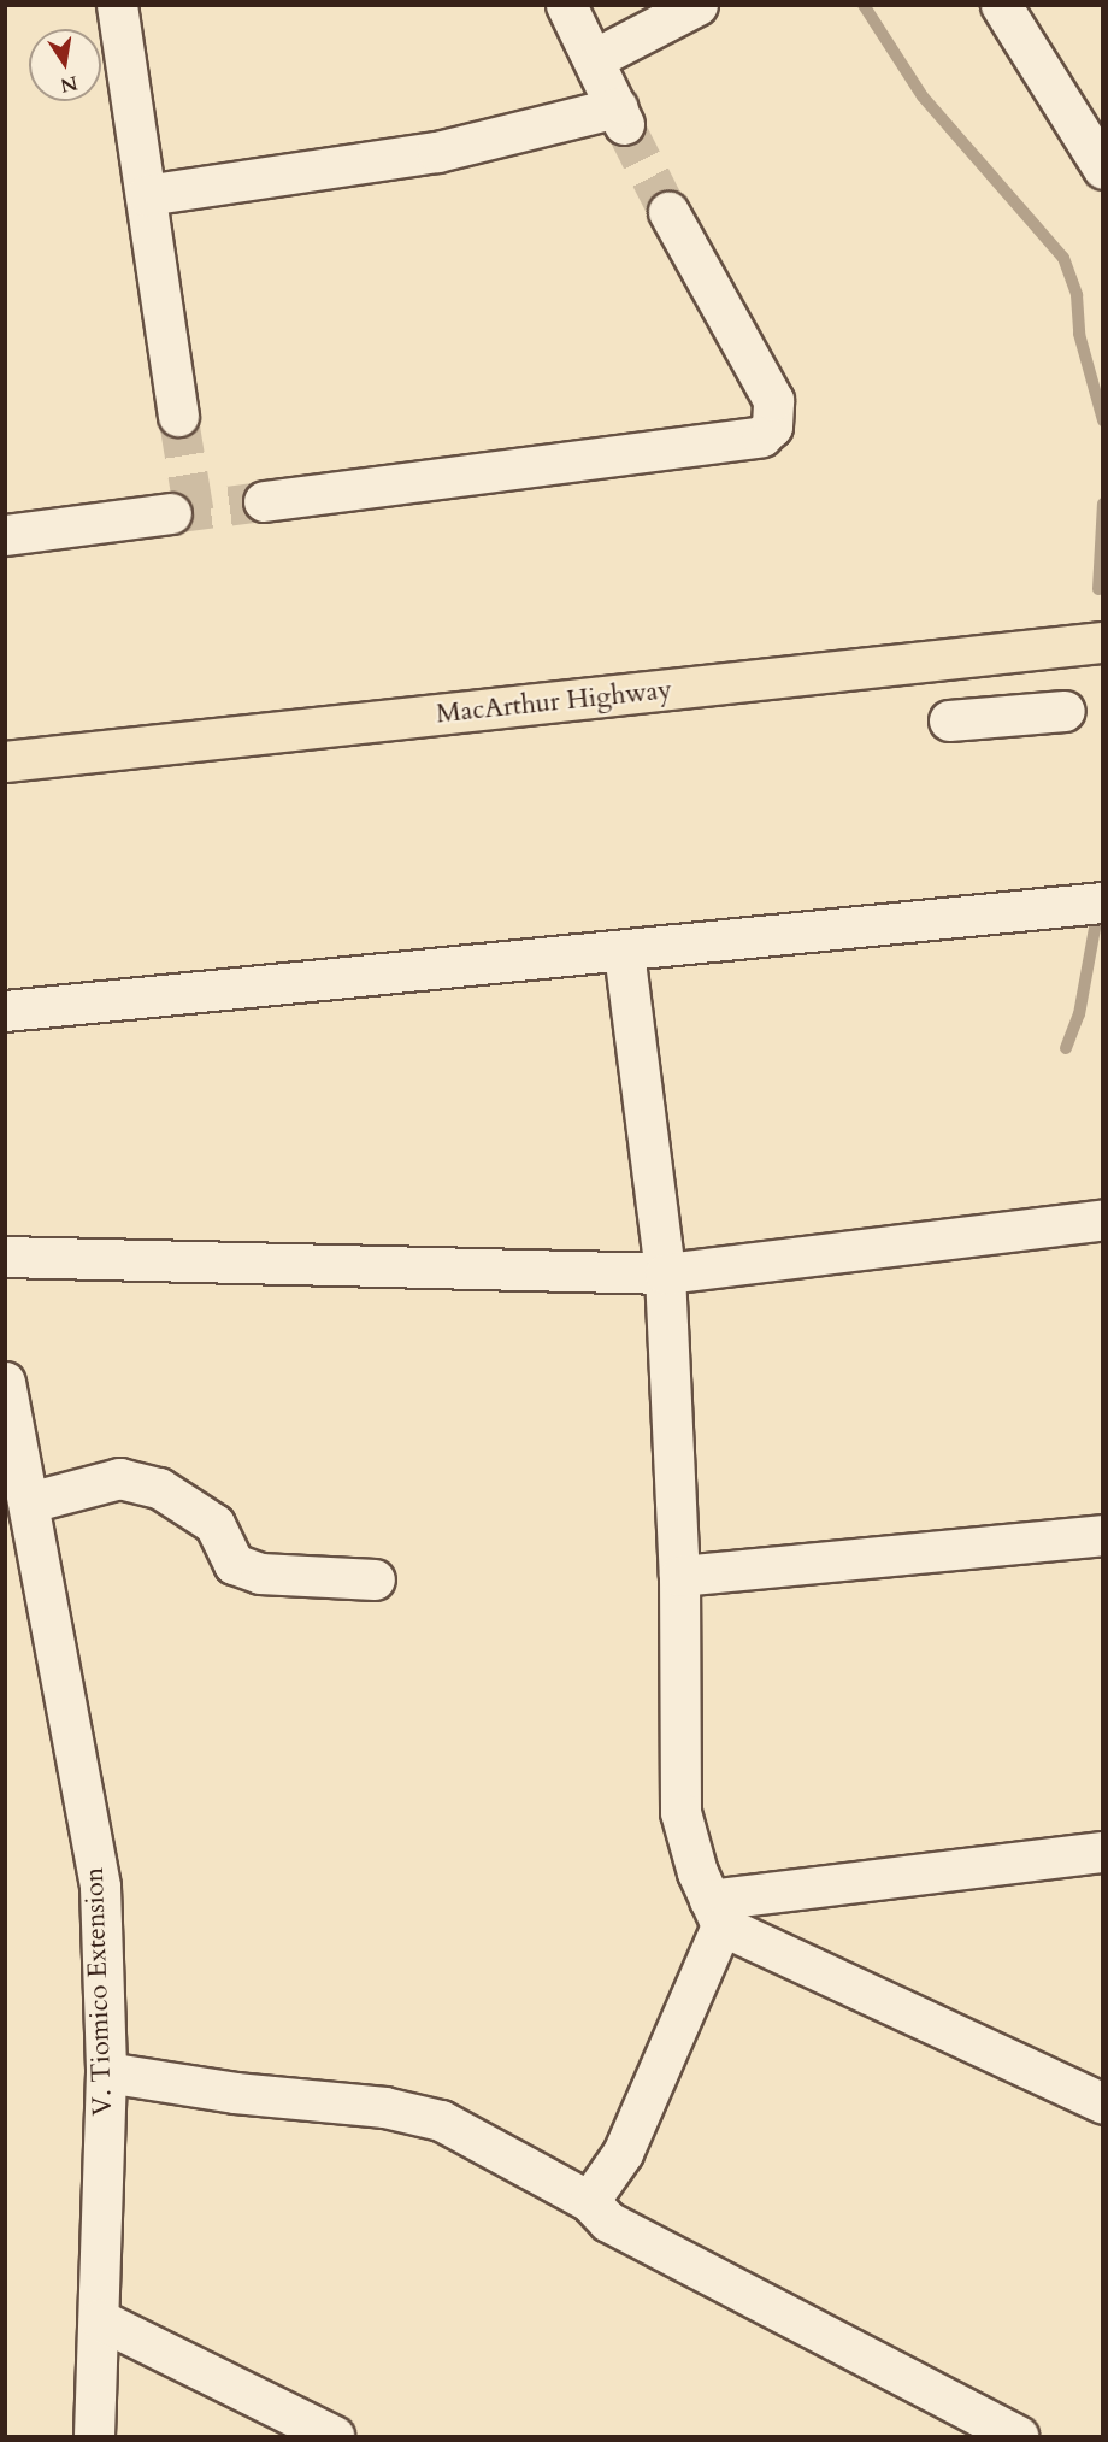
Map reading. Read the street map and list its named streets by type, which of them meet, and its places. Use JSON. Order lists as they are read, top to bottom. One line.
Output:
{"streets":{"highway":["MacArthur Highway"],"street":["V. Tiomico Extension"]},"north":"bottom"}
